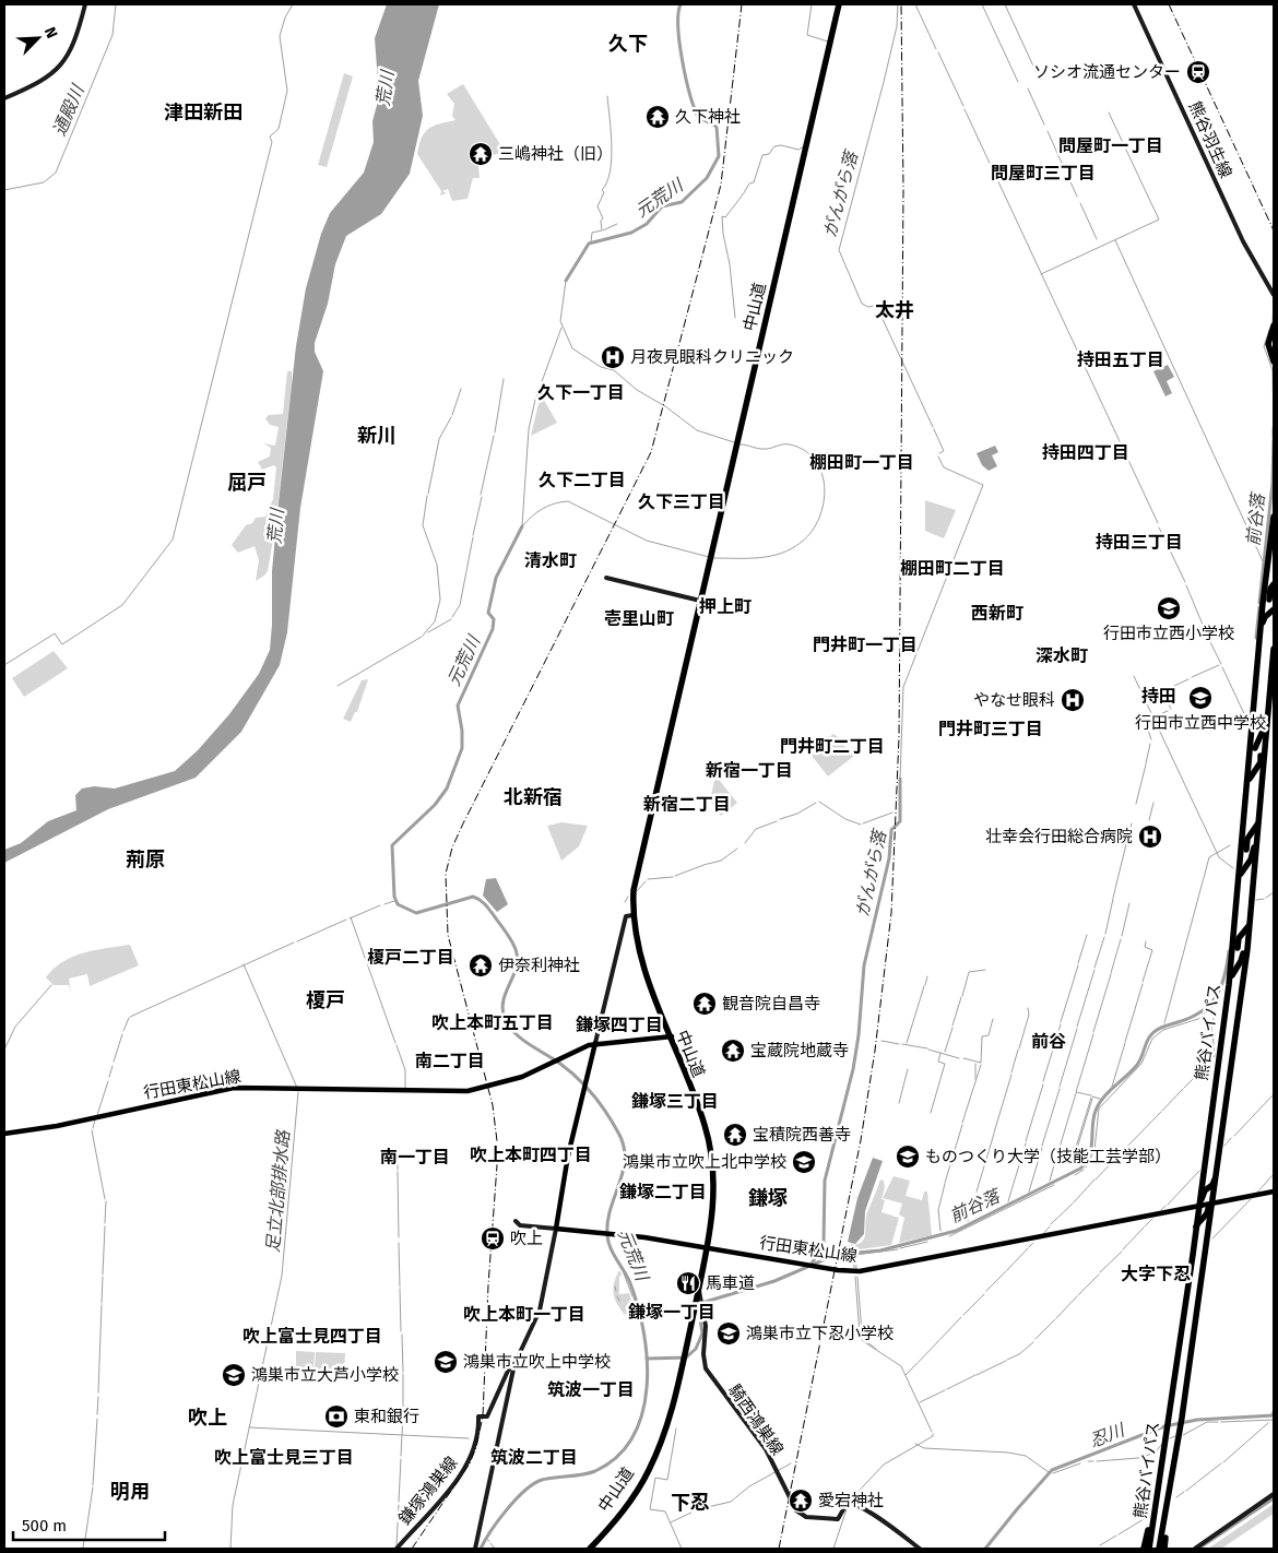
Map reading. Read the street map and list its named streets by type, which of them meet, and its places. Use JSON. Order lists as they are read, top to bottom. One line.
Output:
{"streets":{"highway":["中山道","熊谷バイパス"],"main road":["熊谷羽生線","行田東松山線","騎西鴻巣線","鎌塚鴻巣線"]},"crossings":[["中山道","行田東松山線"],["中山道","騎西鴻巣線"],["熊谷バイパス","行田東松山線"]],"districts":["久下","津田新田","問屋町一丁目","問屋町三丁目","太井","持田五丁目","久下一丁目","新川","持田四丁目","棚田町一丁目","久下二丁目","屈戸","久下三丁目","持田三丁目","清水町","棚田町二丁目","押上町","西新町","壱里山町","門井町一丁目","深水町","持田","門井町三丁目","門井町二丁目","新宿一丁目","北新宿","新宿二丁目","荊原","榎戸二丁目","榎戸","吹上本町五丁目","鎌塚四丁目","前谷","南二丁目","鎌塚三丁目","吹上本町四丁目","南一丁目","鎌塚二丁目","鎌塚","大字下忍","鎌塚一丁目","吹上本町一丁目","吹上富士見四丁目","筑波一丁目","吹上","吹上富士見三丁目","筑波二丁目","明用","下忍"],"water":["荒川","通殿川","がんがら落","元荒川","前谷落","足立北部排水路","忍川"],"places":{"station":["ソシオ流通センター","吹上"],"temple":["久下神社","三嶋神社（旧）","伊奈利神社","観音院自昌寺","宝蔵院地蔵寺","宝積院西善寺","愛宕神社"],"hospital":["月夜見眼科クリニック","やなせ眼科","壮幸会行田総合病院"],"school or university":["行田市立西小学校","行田市立西中学校","ものつくり大学（技能工芸学部）","鴻巣市立吹上北中学校","鴻巣市立下忍小学校","鴻巣市立吹上中学校","鴻巣市立大芦小学校"],"restaurant":["馬車道"],"bank":["東和銀行"]},"scale_bar":"500 m","north":"top right"}
